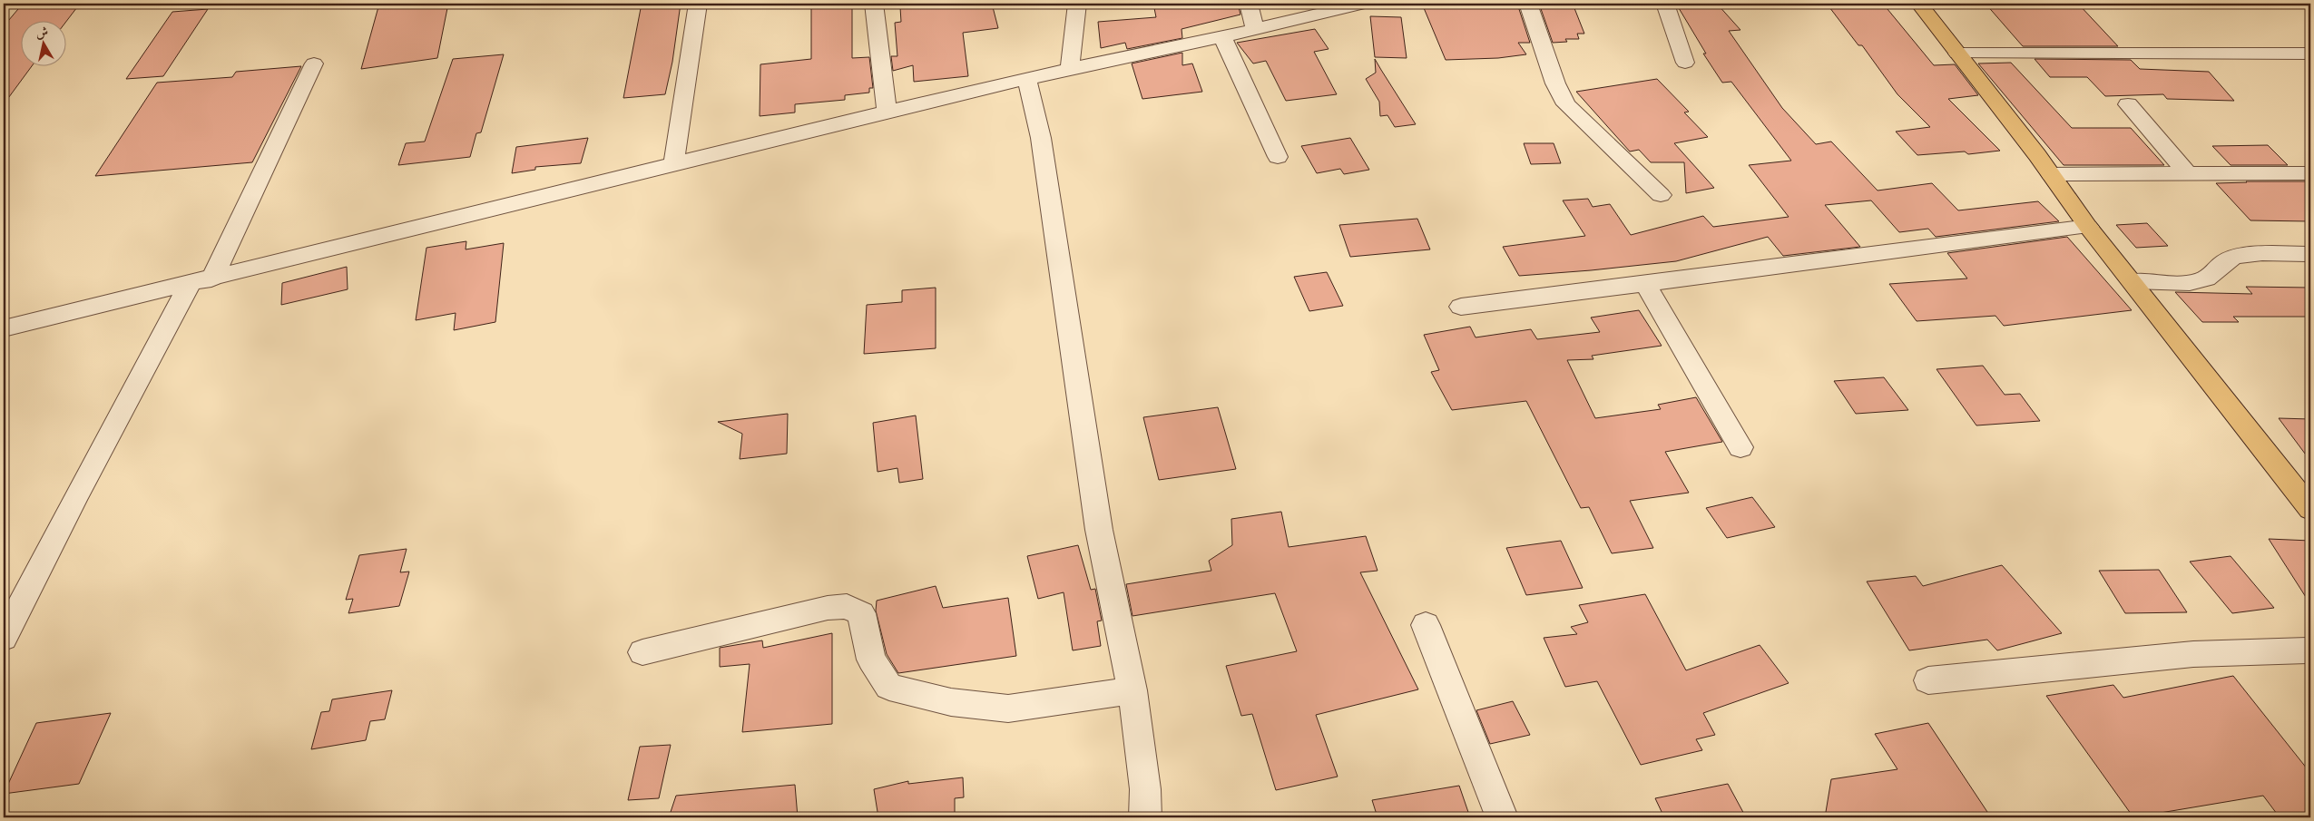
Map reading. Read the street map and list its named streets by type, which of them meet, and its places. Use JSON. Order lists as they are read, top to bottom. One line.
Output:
{"north":"top"}
